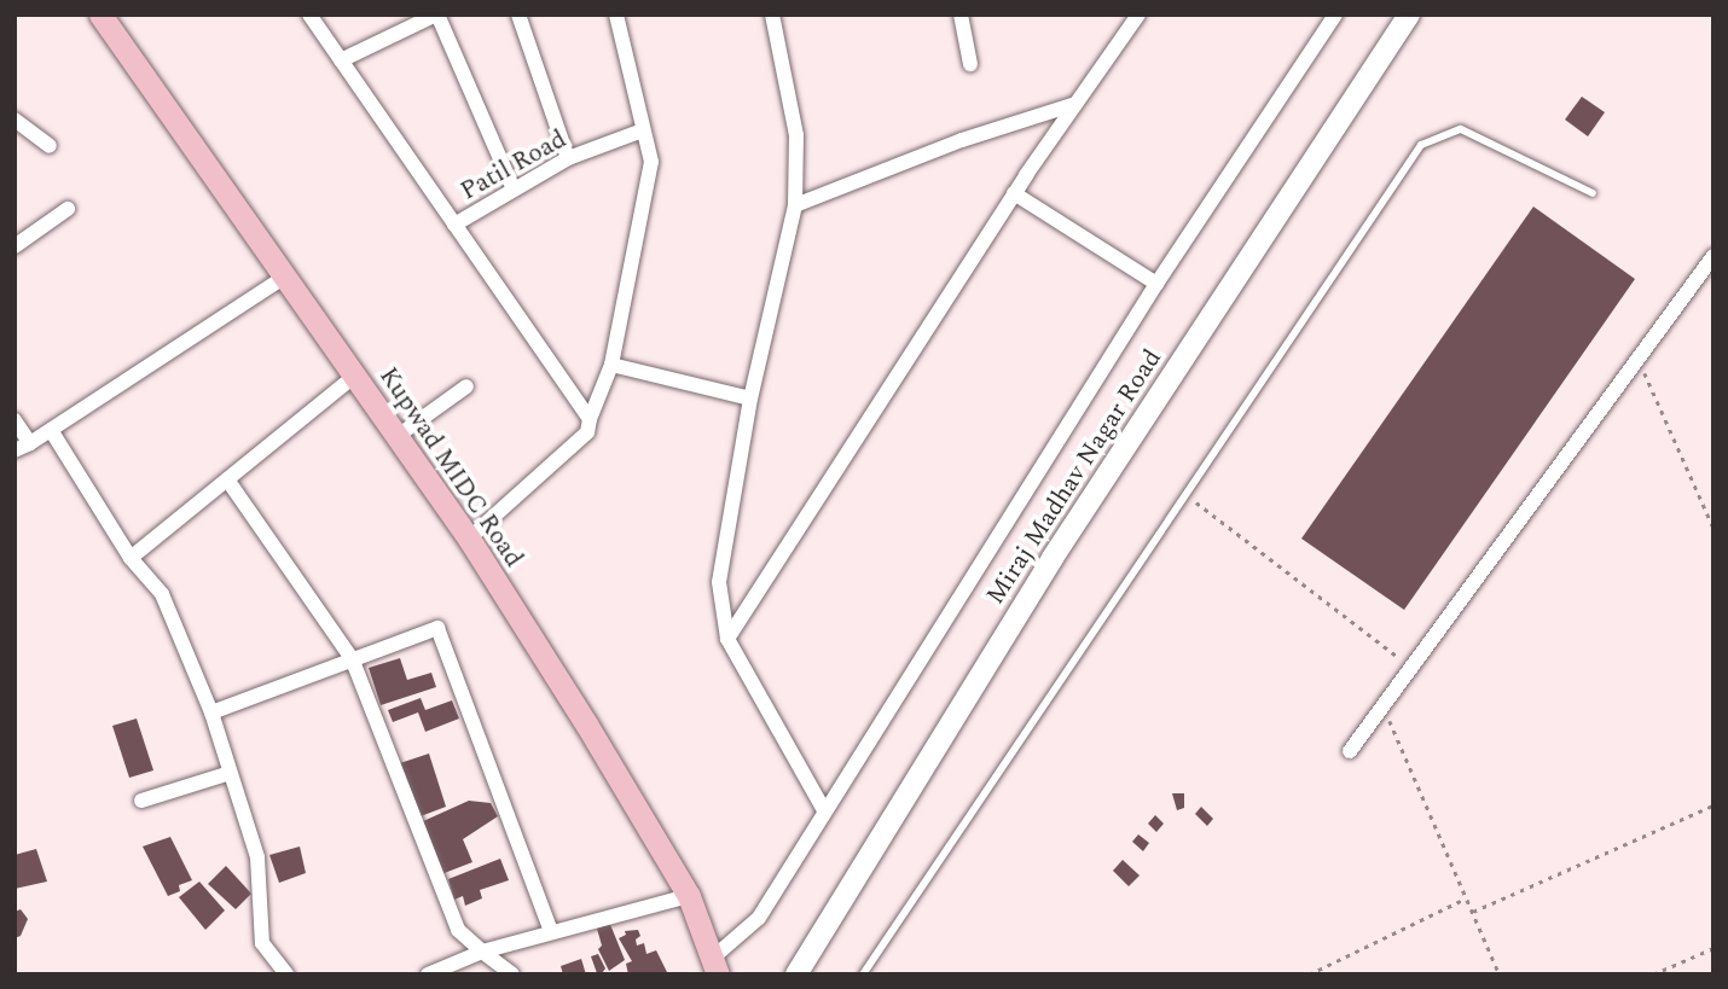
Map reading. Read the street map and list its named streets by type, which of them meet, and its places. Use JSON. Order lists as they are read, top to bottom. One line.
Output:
{"streets":{"main road":["Kupwad MIDC Road"],"street":["Patil Road","Miraj Madhav Nagar Road"]}}
